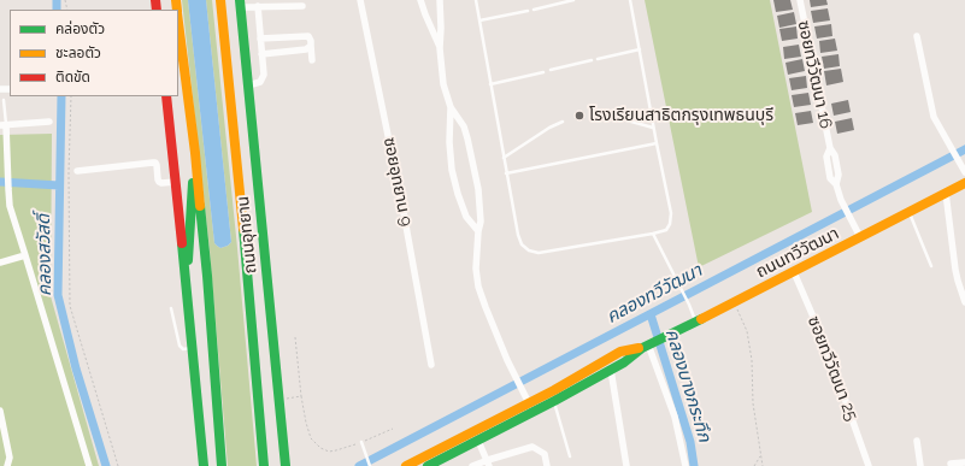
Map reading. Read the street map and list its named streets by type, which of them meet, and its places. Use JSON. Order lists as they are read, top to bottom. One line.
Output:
{"streets":{"main road":["ถนนอุทยาน","ถนนทวีวัฒนา"],"street":["ซอยทวีวัฒนา 16","ซอยอุทยาน 9","ซอยทวีวัฒนา 25"]},"crossings":[["ซอยทวีวัฒนา 16","ถนนทวีวัฒนา"],["ถนนทวีวัฒนา","ซอยทวีวัฒนา 25"]],"water":["คลองสวัสดิ์","คลองทวีวัฒนา","คลองบางกระทึก"],"places":["โรงเรียนสาธิตกรุงเทพธนบุรี"],"legend":["คล่องตัว","ชะลอตัว","ติดขัด"]}
